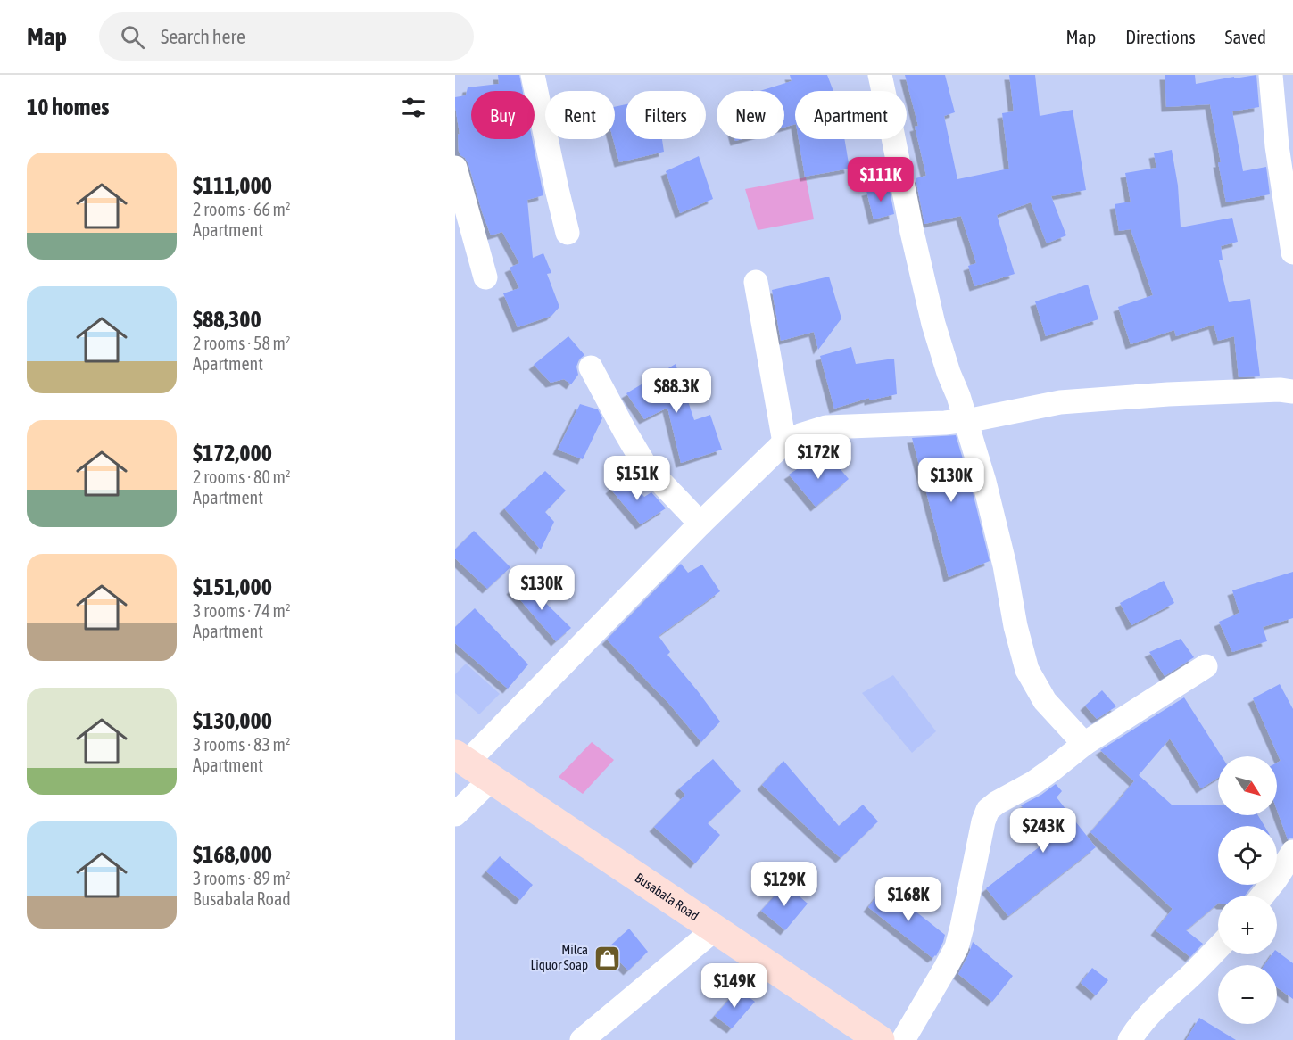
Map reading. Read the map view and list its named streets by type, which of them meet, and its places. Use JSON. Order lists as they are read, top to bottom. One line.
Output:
{"streets":{"street":["Busabala Road"]},"places":{"shop":["Milca Liquor Soap"]},"north":"bottom right","page":{"header":"Map","search":"Search here","nav":["Map","Directions","Saved"],"heading":"10 homes","chip":["Buy","Rent","Filters","New","Apartment"],"list":[{"name":"$111,000","note":"2 rooms · 66 m² · Apartment"},{"name":"$88,300","note":"2 rooms · 58 m² · Apartment"},{"name":"$172,000","note":"2 rooms · 80 m² · Apartment"},{"name":"$151,000","note":"3 rooms · 74 m² · Apartment"},{"name":"$130,000","note":"3 rooms · 83 m² · Apartment"},{"name":"$168,000","note":"3 rooms · 89 m² · Busabala Road"}],"price":["$111K","$88.3K","$172K","$151K","$130K","$130K","$243K","$129K","$168K","$149K"],"map_buttons":["+","−"]}}
